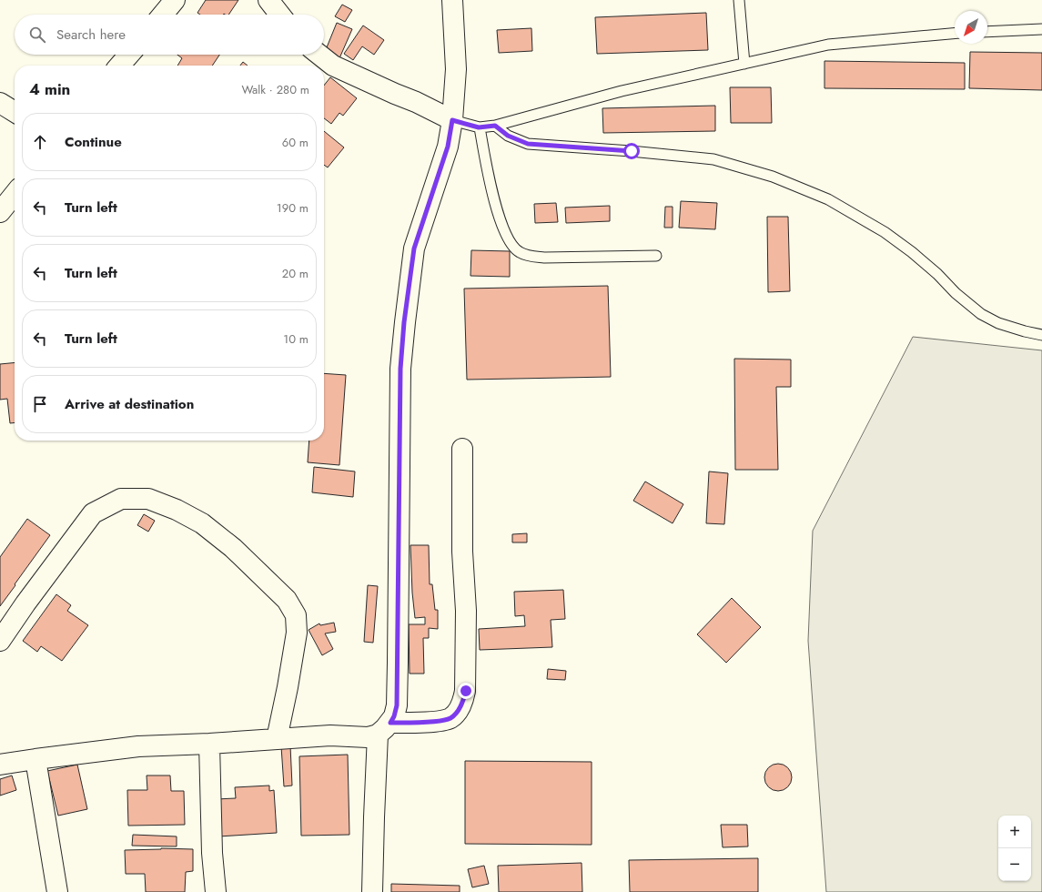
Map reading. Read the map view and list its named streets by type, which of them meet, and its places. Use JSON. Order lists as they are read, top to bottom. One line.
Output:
{"north":"bottom left","page":{"search":"Search here","heading":["4 min","Walk · 280 m"],"list":[["Continue","60 m"],["Turn left","190 m"],["Turn left","20 m"],["Turn left","10 m"],"Arrive at destination"],"map_buttons":["+","−"]}}
